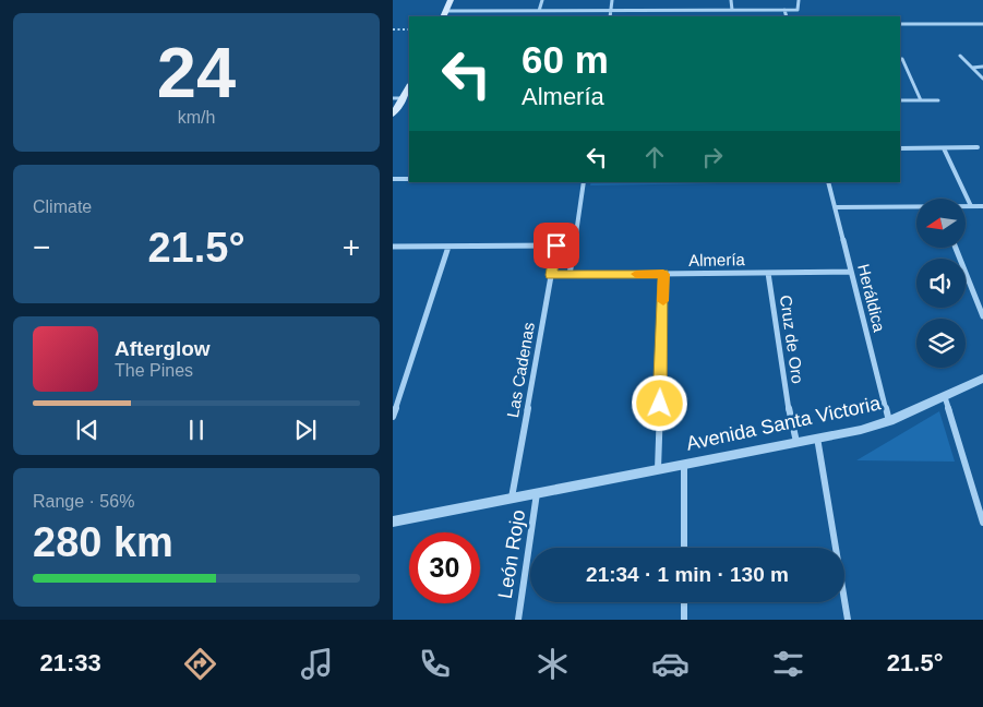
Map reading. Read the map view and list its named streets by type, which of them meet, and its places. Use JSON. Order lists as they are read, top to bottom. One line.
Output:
{"streets":{"street":["Almería","Heráldica","Cruz de Oro","Las Cadenas","Avenida Santa Victoria","León Rojo"]},"crossings":[["Almería","Heráldica"],["Almería","Cruz de Oro"],["Almería","Las Cadenas"],["Heráldica","Avenida Santa Victoria"],["Cruz de Oro","Avenida Santa Victoria"],["Las Cadenas","Avenida Santa Victoria"],["Avenida Santa Victoria","León Rojo"]],"north":"left","page":{"tile":[["24","km/h"],"Climate",["Range · 56%","280 km"]],"turn":["60 m","Almería"],"heat":["−","21.5°","+"],"song":["Afterglow","The Pines"],"limit":"30","trip":"21:34 · 1 min · 130 m","tabs":["21:33","21.5°"]}}
